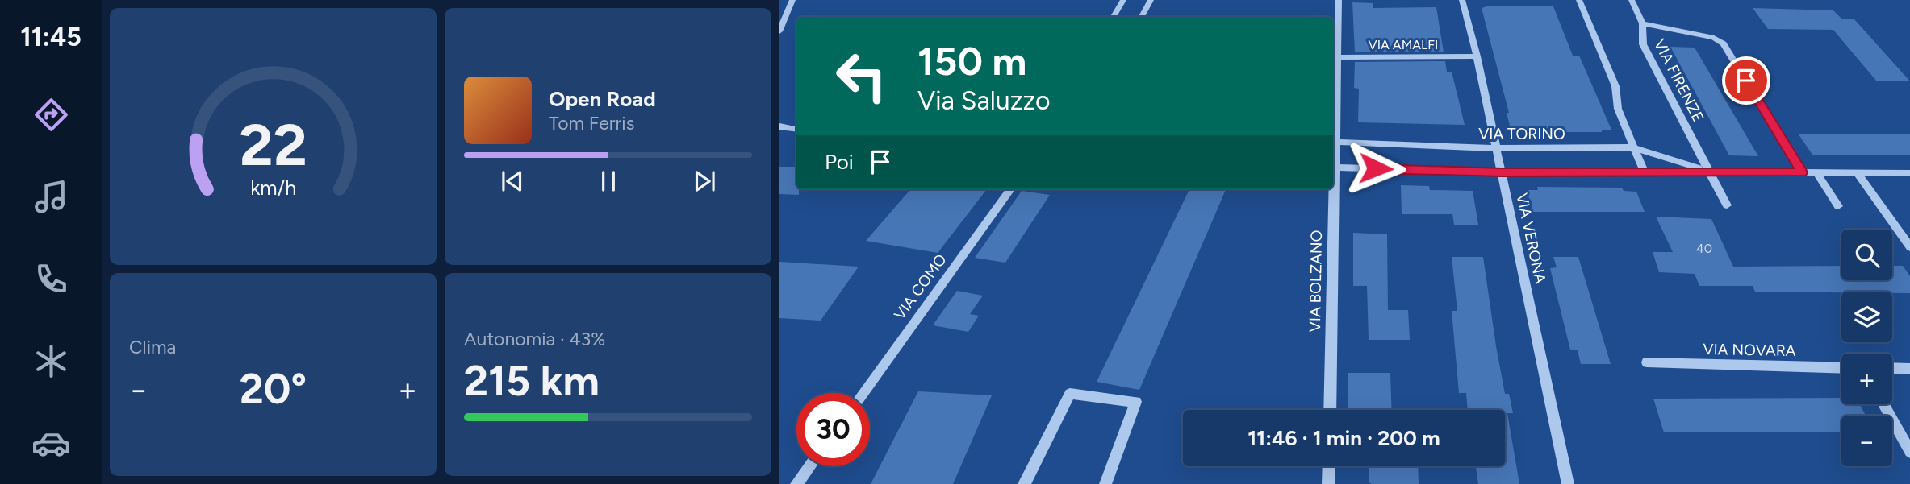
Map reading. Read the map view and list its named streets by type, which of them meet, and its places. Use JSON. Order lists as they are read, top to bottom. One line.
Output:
{"streets":{"street":["VIA AMALFI","VIA FIRENZE","VIA TORINO","VIA VERONA","VIA BOLZANO","VIA COMO","VIA NOVARA"]},"crossings":[["VIA AMALFI","VIA VERONA"],["VIA AMALFI","VIA BOLZANO"],["VIA FIRENZE","VIA TORINO"],["VIA TORINO","VIA VERONA"]],"house_numbers":["40"],"page":{"tabs":"11:45","turn":["150 m","Via Saluzzo"],"song":["Open Road","Tom Ferris"],"then":"Poi","map_buttons":["+","−"],"tile":["Clima",["Autonomia · 43%","215 km"]],"heat":["−","20°","+"],"limit":"30","trip":"11:46 · 1 min · 200 m","gauge":["22","km/h"]}}
